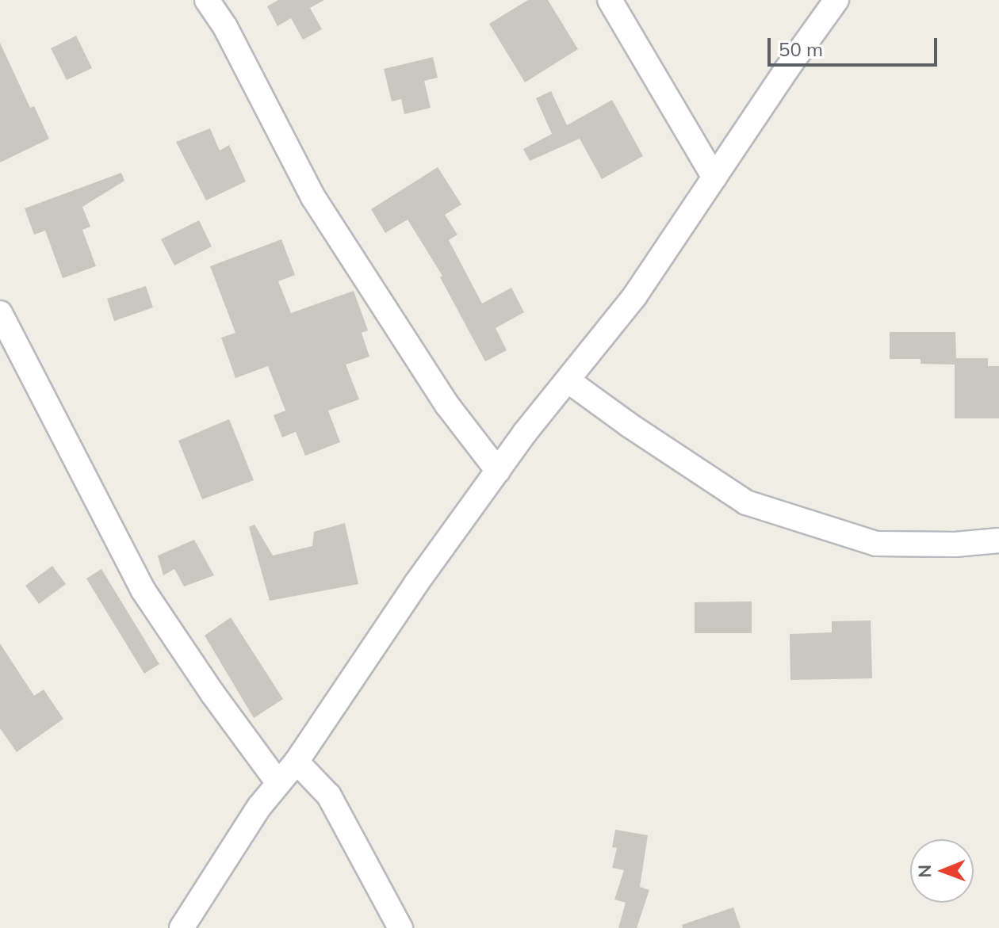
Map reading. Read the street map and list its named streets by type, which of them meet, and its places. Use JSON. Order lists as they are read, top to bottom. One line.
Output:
{"scale_bar":"50 m","north":"left"}
